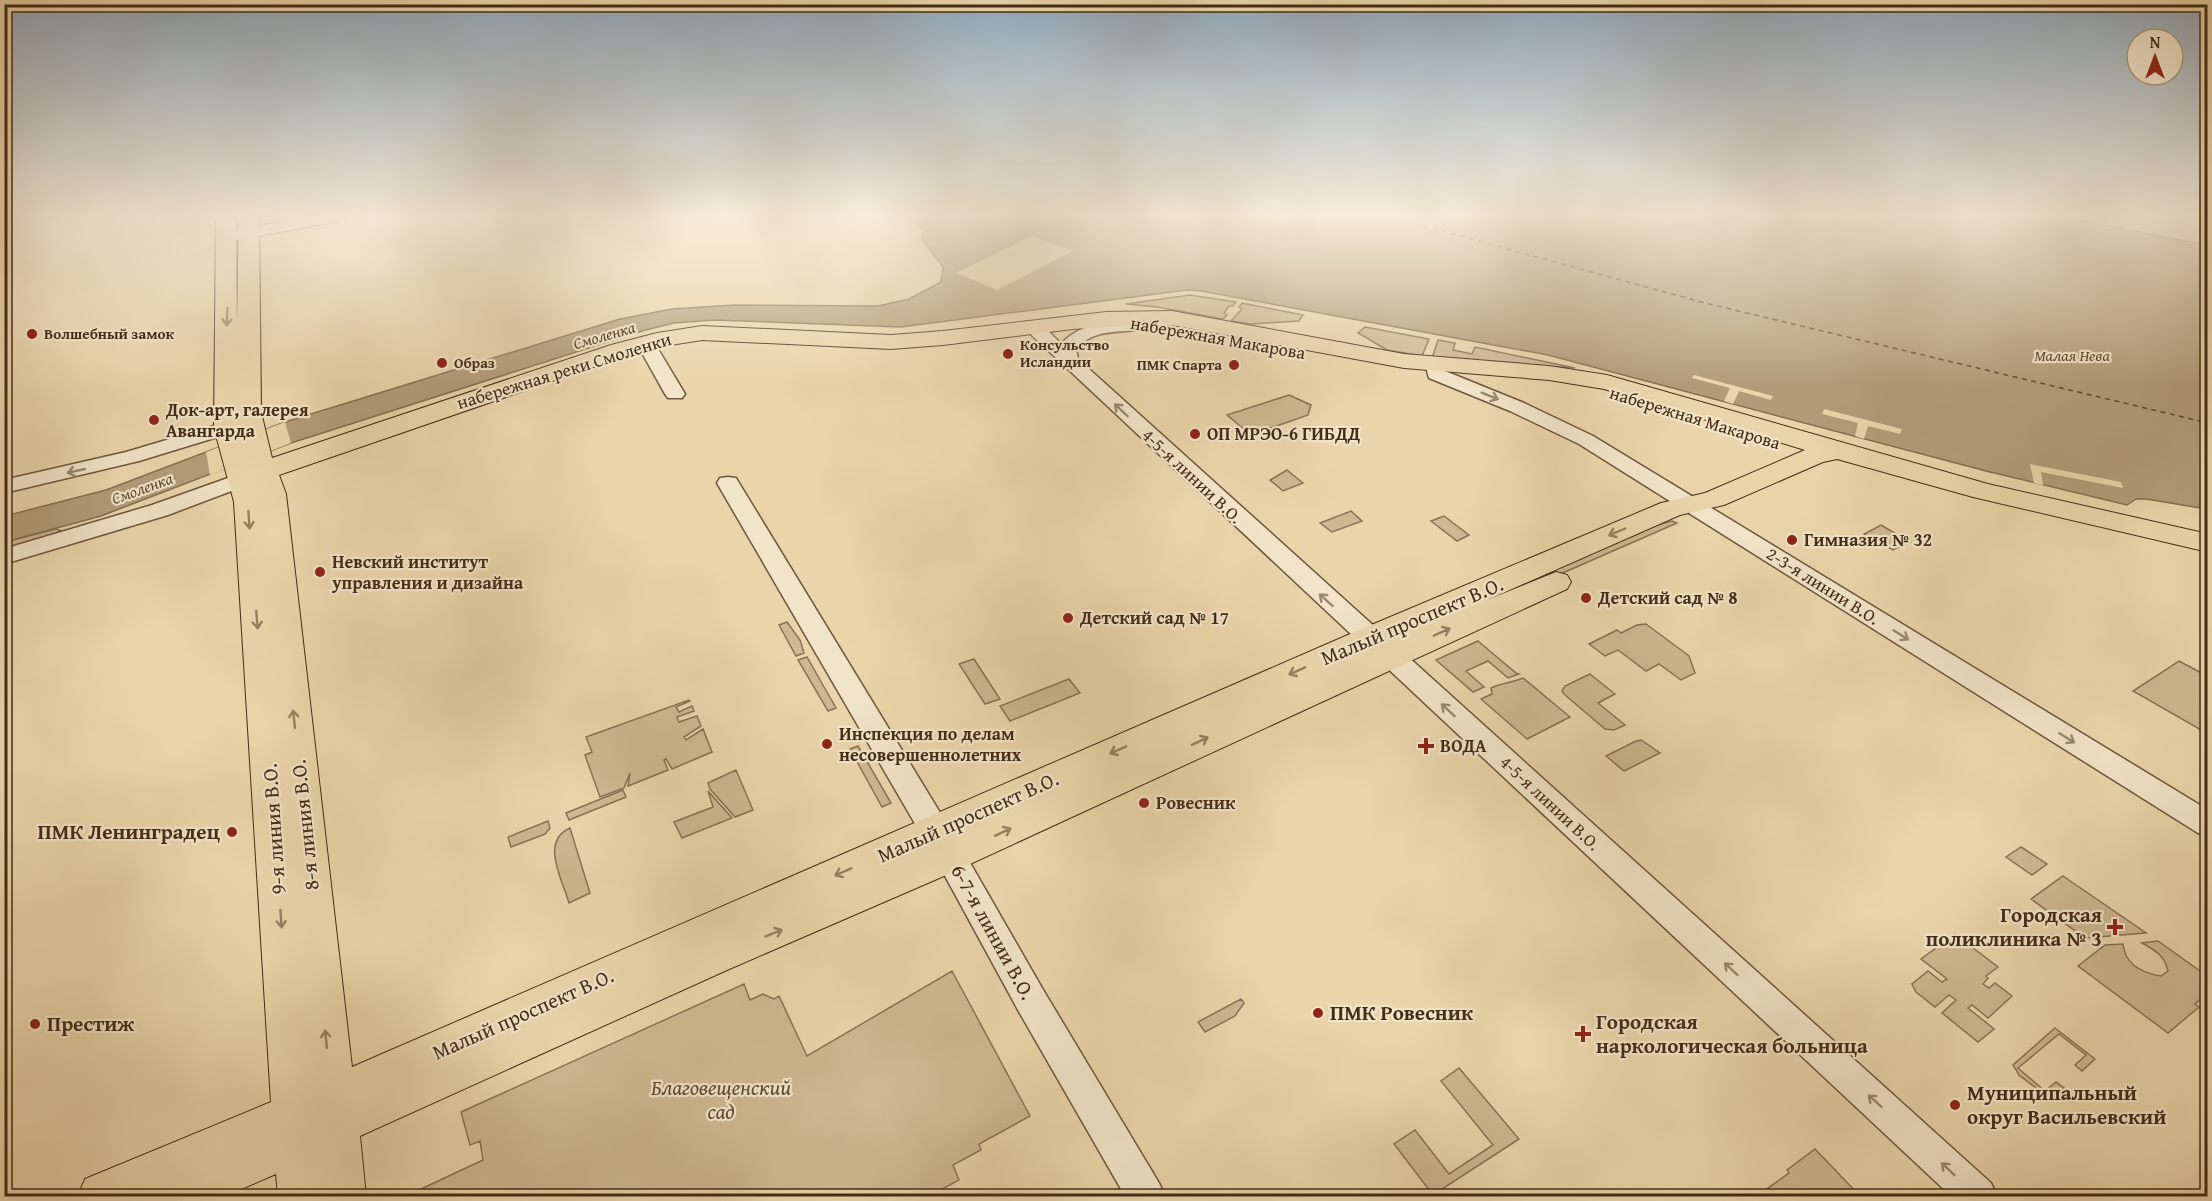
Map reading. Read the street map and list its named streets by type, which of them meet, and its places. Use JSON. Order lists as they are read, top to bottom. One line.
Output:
{"streets":{"main road":["набережная Макарова","набережная реки Смоленки","Малый проспект В.О.","9-я линия В.О."],"street":["4-5-я линии В.О.","2-3-я линии В.О.","6-7-я линии В.О."]},"crossings":[["набережная Макарова","набережная реки Смоленки"],["набережная Макарова","2-3-я линии В.О."],["набережная Макарова","Малый проспект В.О."],["набережная реки Смоленки","4-5-я линии В.О."],["набережная реки Смоленки","9-я линия В.О."],["4-5-я линии В.О.","Малый проспект В.О."],["2-3-я линии В.О.","Малый проспект В.О."],["Малый проспект В.О.","9-я линия В.О."],["Малый проспект В.О.","6-7-я линии В.О."]],"one_way":["4-5-я линии В.О.","2-3-я линии В.О."],"water":["Смоленка","Малая Нева"],"parks":["Благовещенский сад"],"places":{"other":["Волшебный замок","Консульство Исландии","Образ","ПМК Спарта","Док-арт, галерея Авангарда","ОП МРЭО-6 ГИБДД","Гимназия № 32","Невский институт управления и дизайна","Детский сад № 8","Детский сад № 17","Инспекция по делам несовершеннолетних","Ровесник","ПМК Ленинградец","ПМК Ровесник","Престиж","Муниципальный округ Васильевский"],"health":["ВОДА","Городская поликлиника № 3","Городская наркологическая больница"]},"north":"top"}
